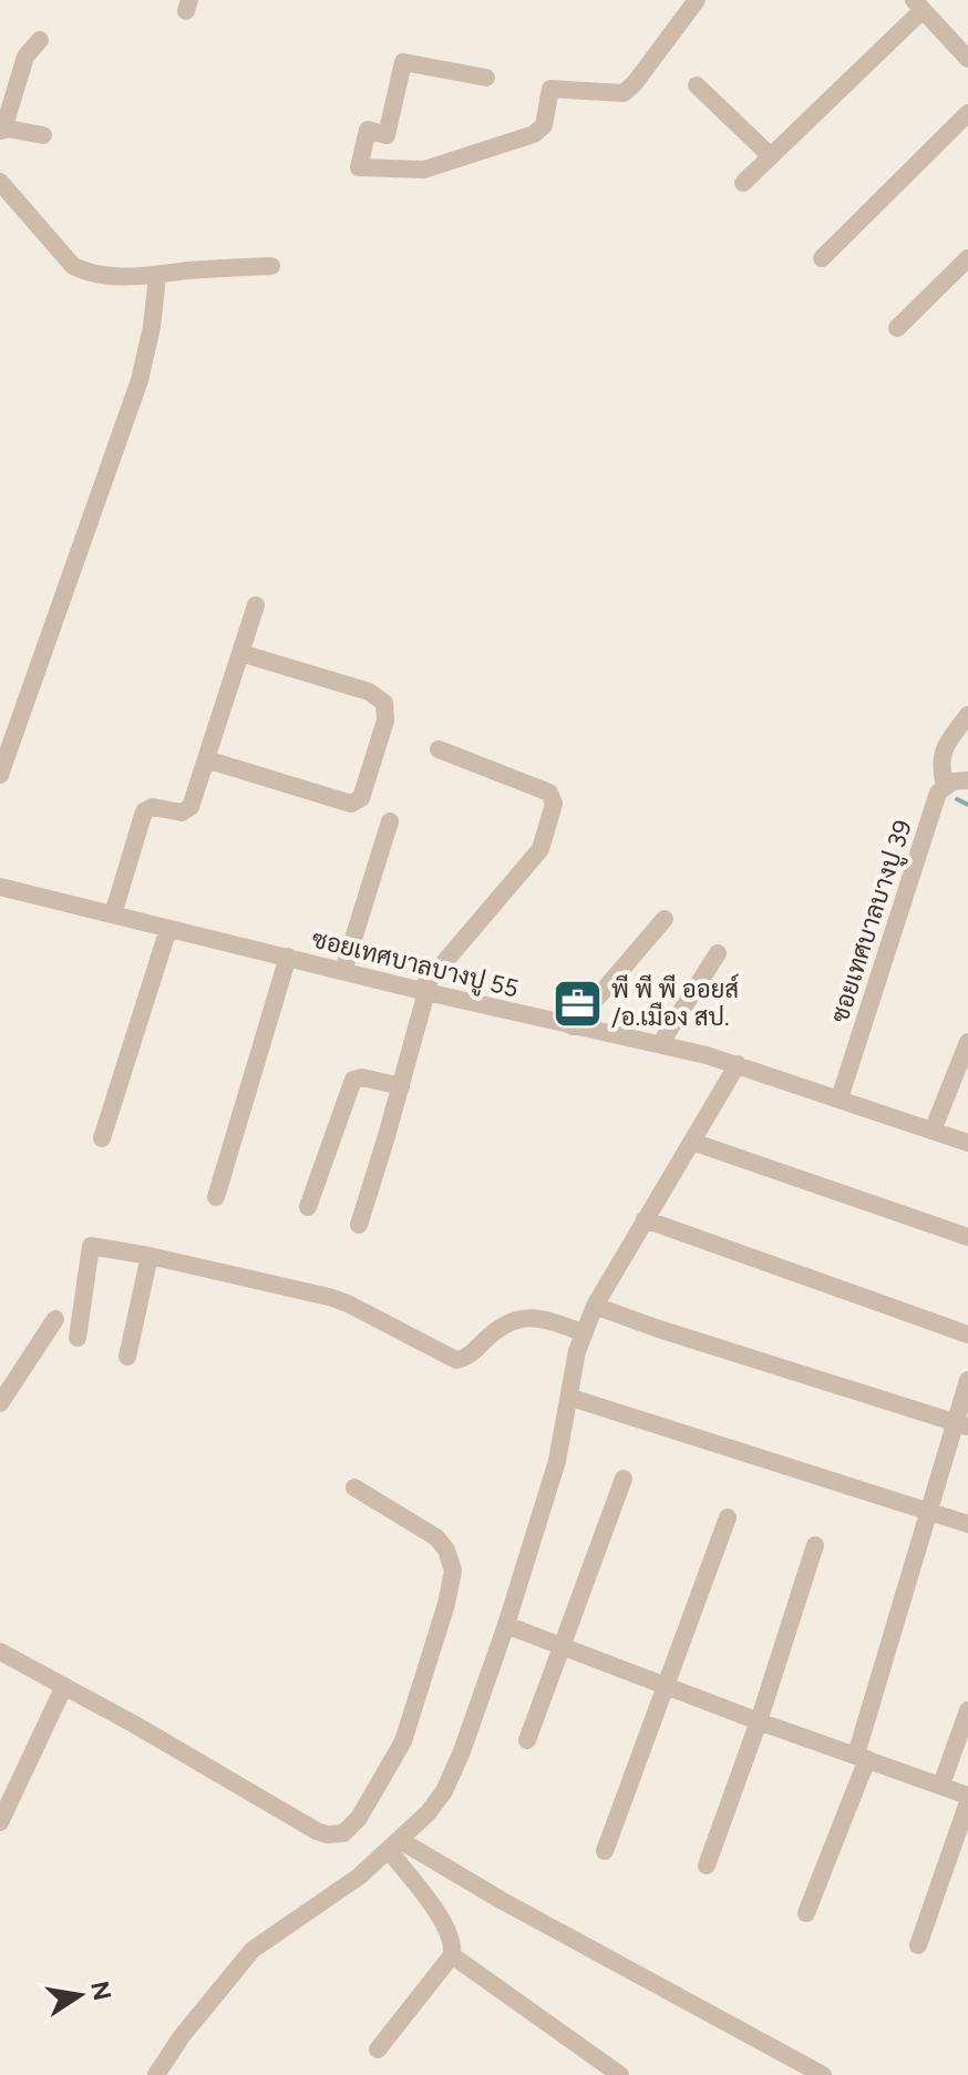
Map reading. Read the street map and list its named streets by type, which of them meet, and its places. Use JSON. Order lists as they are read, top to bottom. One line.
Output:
{"streets":{"street":["ซอยเทศบาลบางปู 39","ซอยเทศบาลบางปู 55"]},"crossings":[["ซอยเทศบาลบางปู 39","ซอยเทศบาลบางปู 55"]],"places":{"office":["พี พี พี ออยส์ /อ.เมือง สป."]},"north":"right"}
